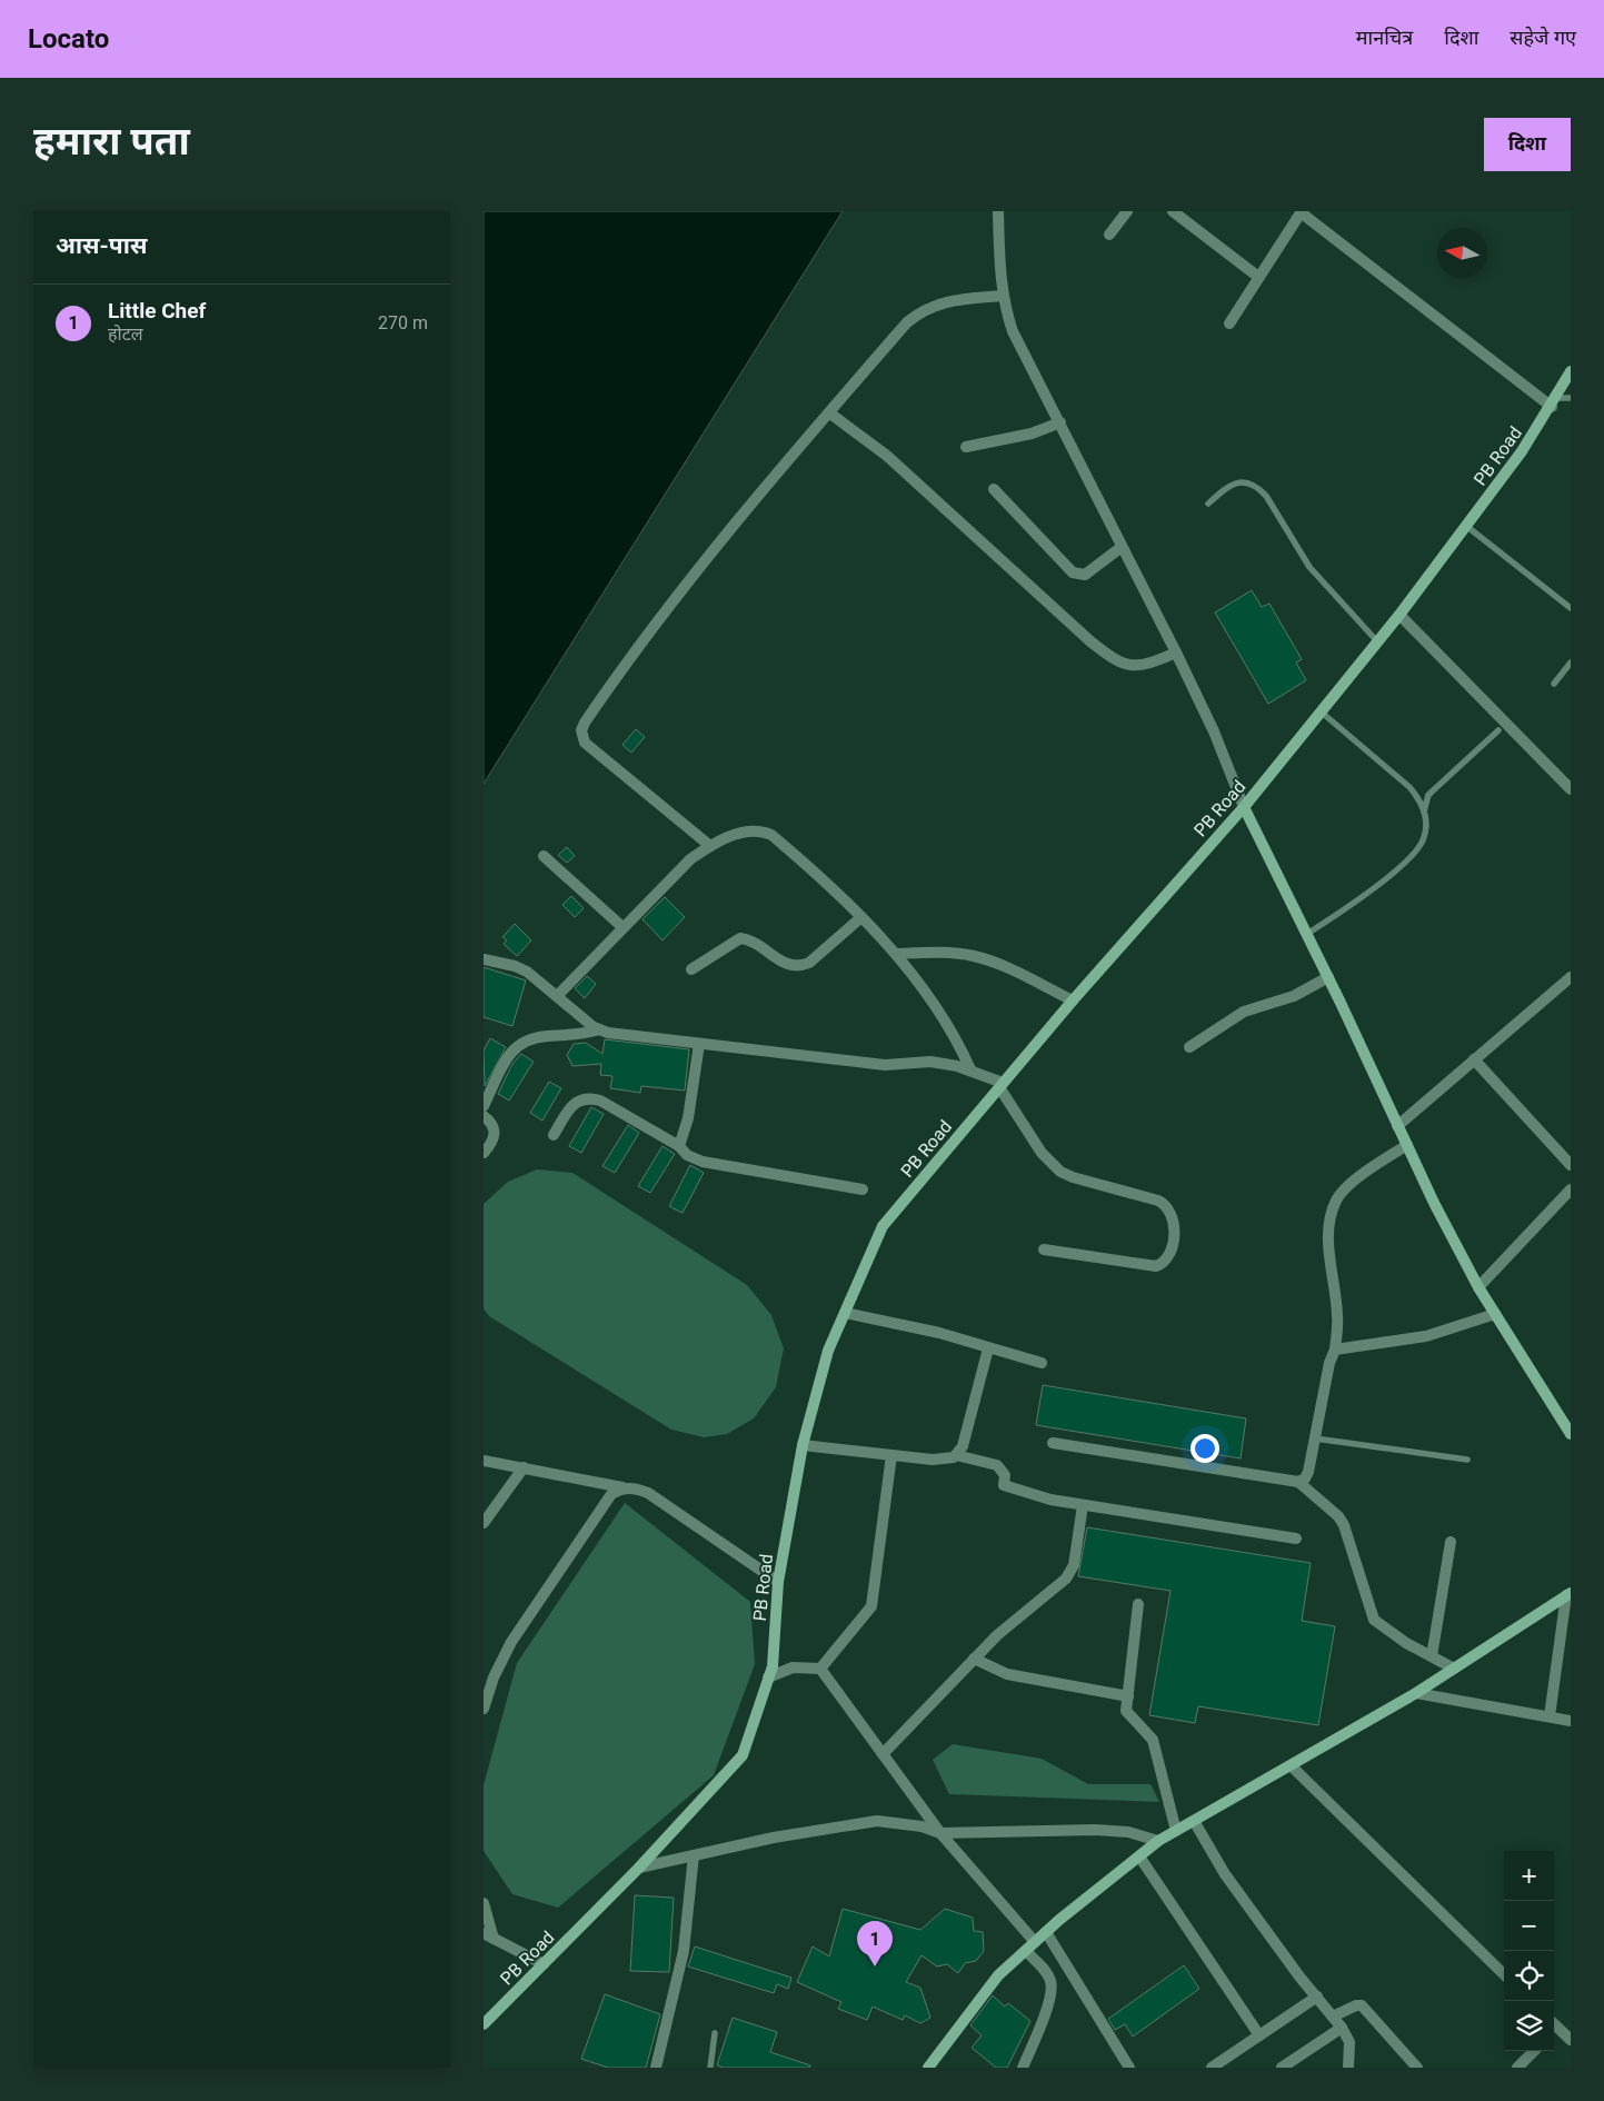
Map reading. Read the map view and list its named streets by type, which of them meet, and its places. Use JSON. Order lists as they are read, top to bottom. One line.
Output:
{"streets":{"street":["PB Road"]},"north":"left","page":{"header":"Locato","nav":["मानचित्र","दिशा","सहेजे गए"],"buttons":"दिशा","title":"हमारा पता","heading":"आस-पास","list":[{"mark":"1","name":"Little Chef","note":"होटल","value":"270 m"}],"map_buttons":["+","−"],"pins":"1"}}
